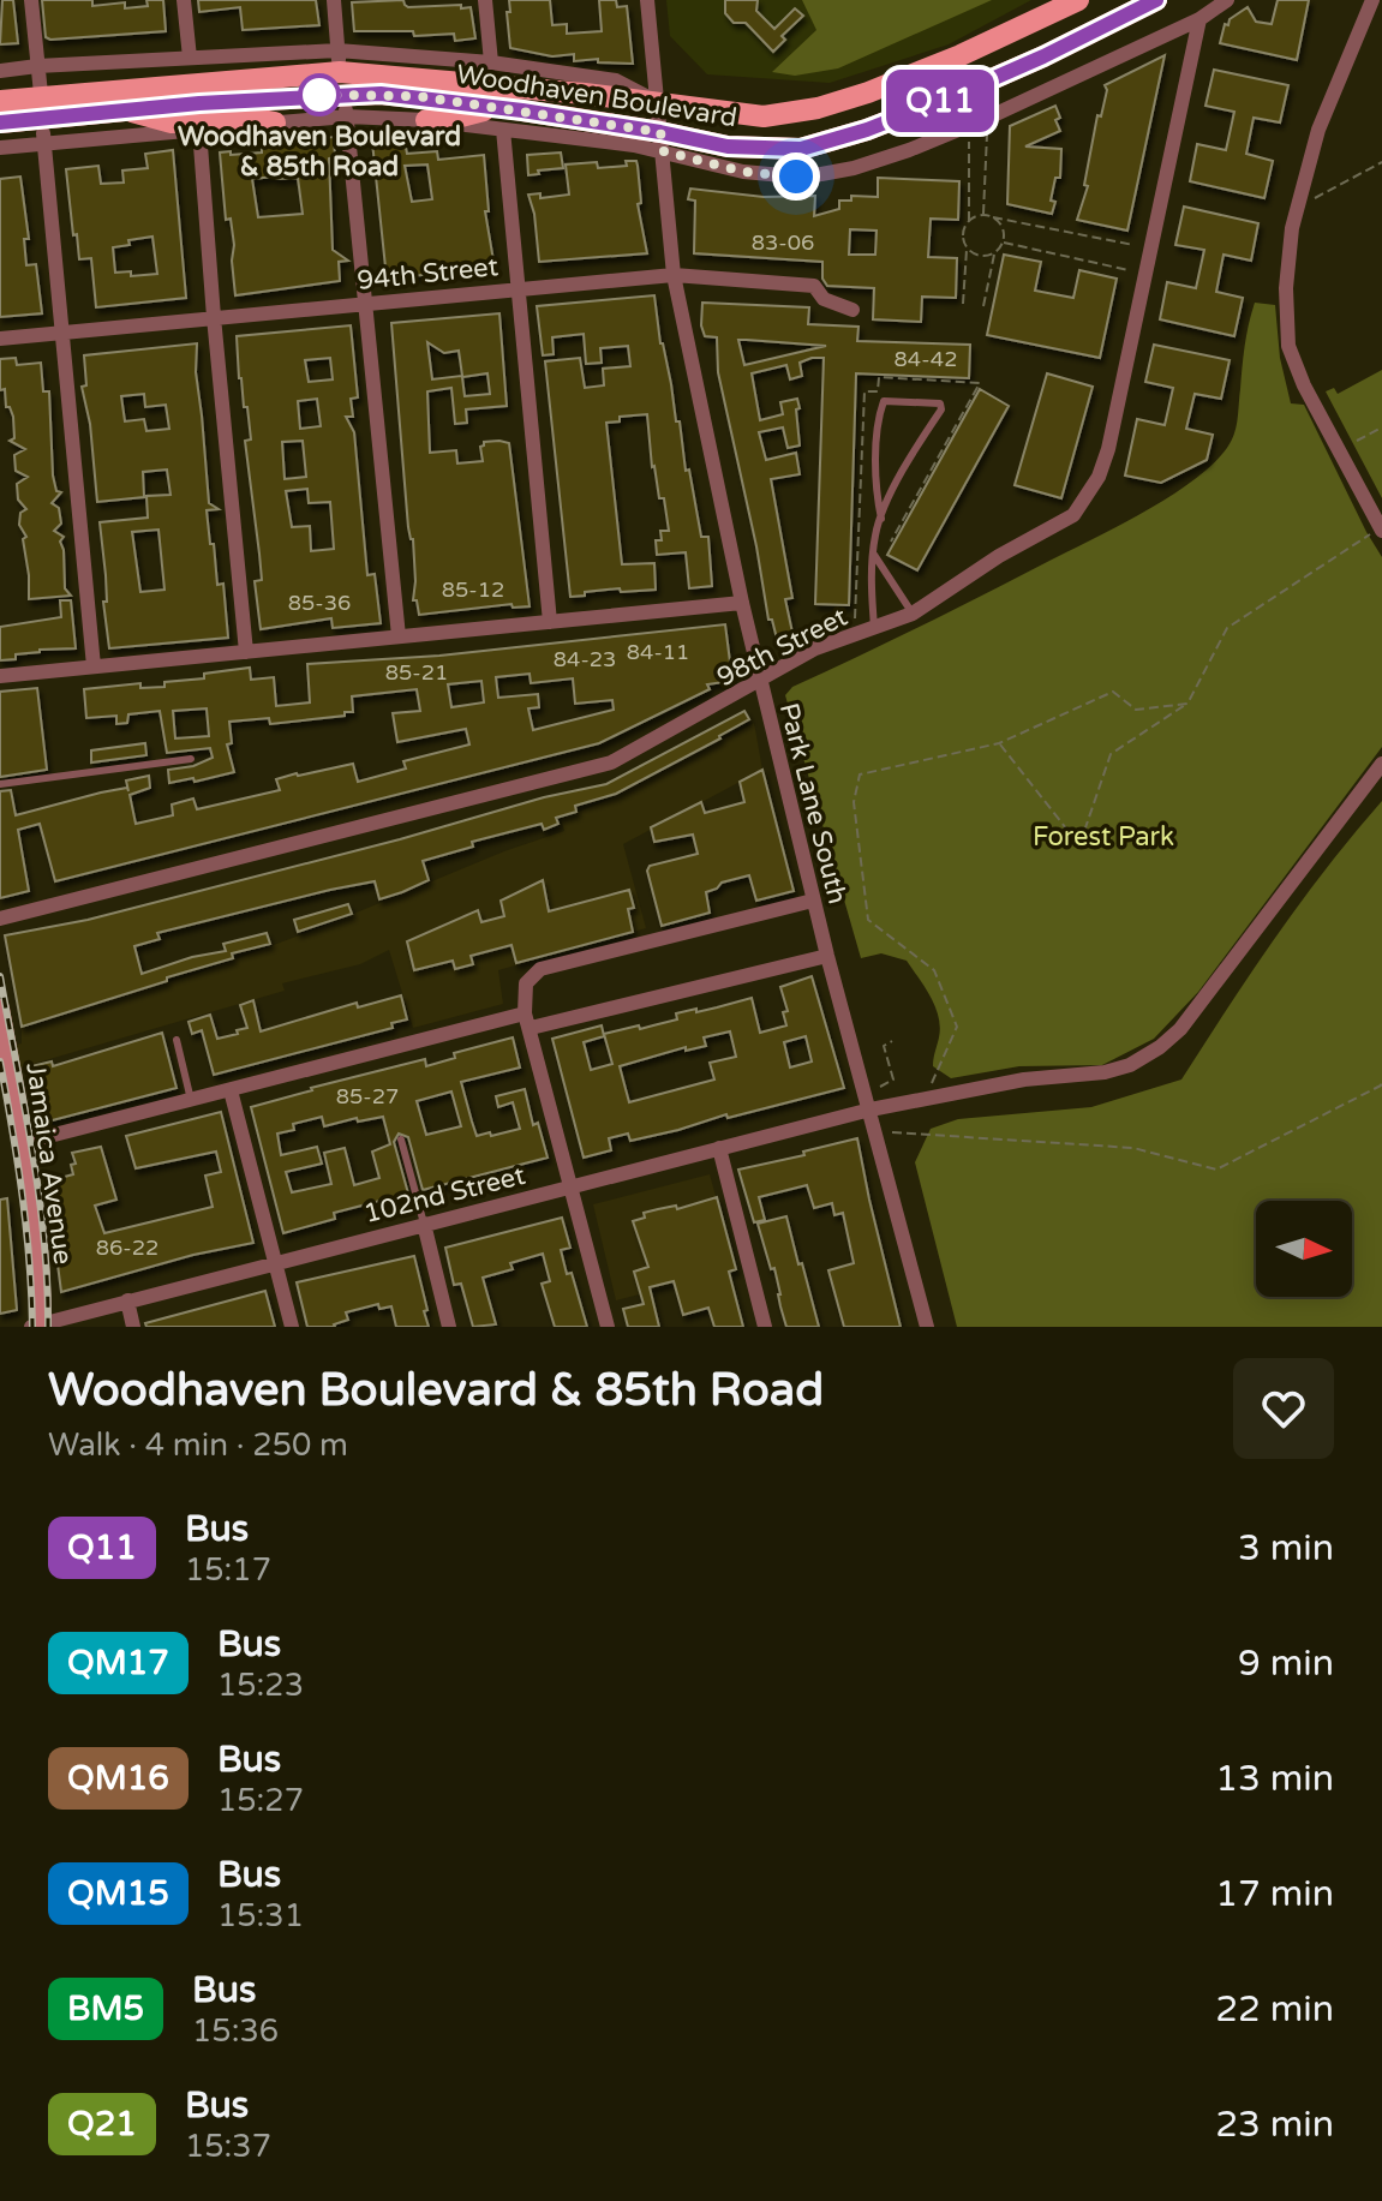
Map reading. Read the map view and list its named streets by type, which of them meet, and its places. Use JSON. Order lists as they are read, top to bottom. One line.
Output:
{"streets":{"main road":["Woodhaven Boulevard","Jamaica Avenue"],"street":["94th Street","98th Street","Park Lane South","102nd Street"]},"crossings":[["Woodhaven Boulevard","98th Street"],["Woodhaven Boulevard","Park Lane South"],["94th Street","Park Lane South"],["98th Street","Park Lane South"],["Park Lane South","102nd Street"],["Jamaica Avenue","102nd Street"]],"parks":["Forest Park"],"places":["Woodhaven Boulevard & 85th Road"],"lines":["bus line Q11"],"house_numbers":["83-06","84-42","85-12","85-36","84-11","84-23","85-21","85-27","86-22"],"north":"right","page":{"on_map":"Q11","heading":["Woodhaven Boulevard & 85th Road","Walk · 4 min · 250 m"],"list":[{"mark":"Q11","name":"Bus","note":"15:17","value":"3 min"},{"mark":"QM17","name":"Bus","note":"15:23","value":"9 min"},{"mark":"QM16","name":"Bus","note":"15:27","value":"13 min"},{"mark":"QM15","name":"Bus","note":"15:31","value":"17 min"},{"mark":"BM5","name":"Bus","note":"15:36","value":"22 min"},{"mark":"Q21","name":"Bus","note":"15:37","value":"23 min"}]}}
